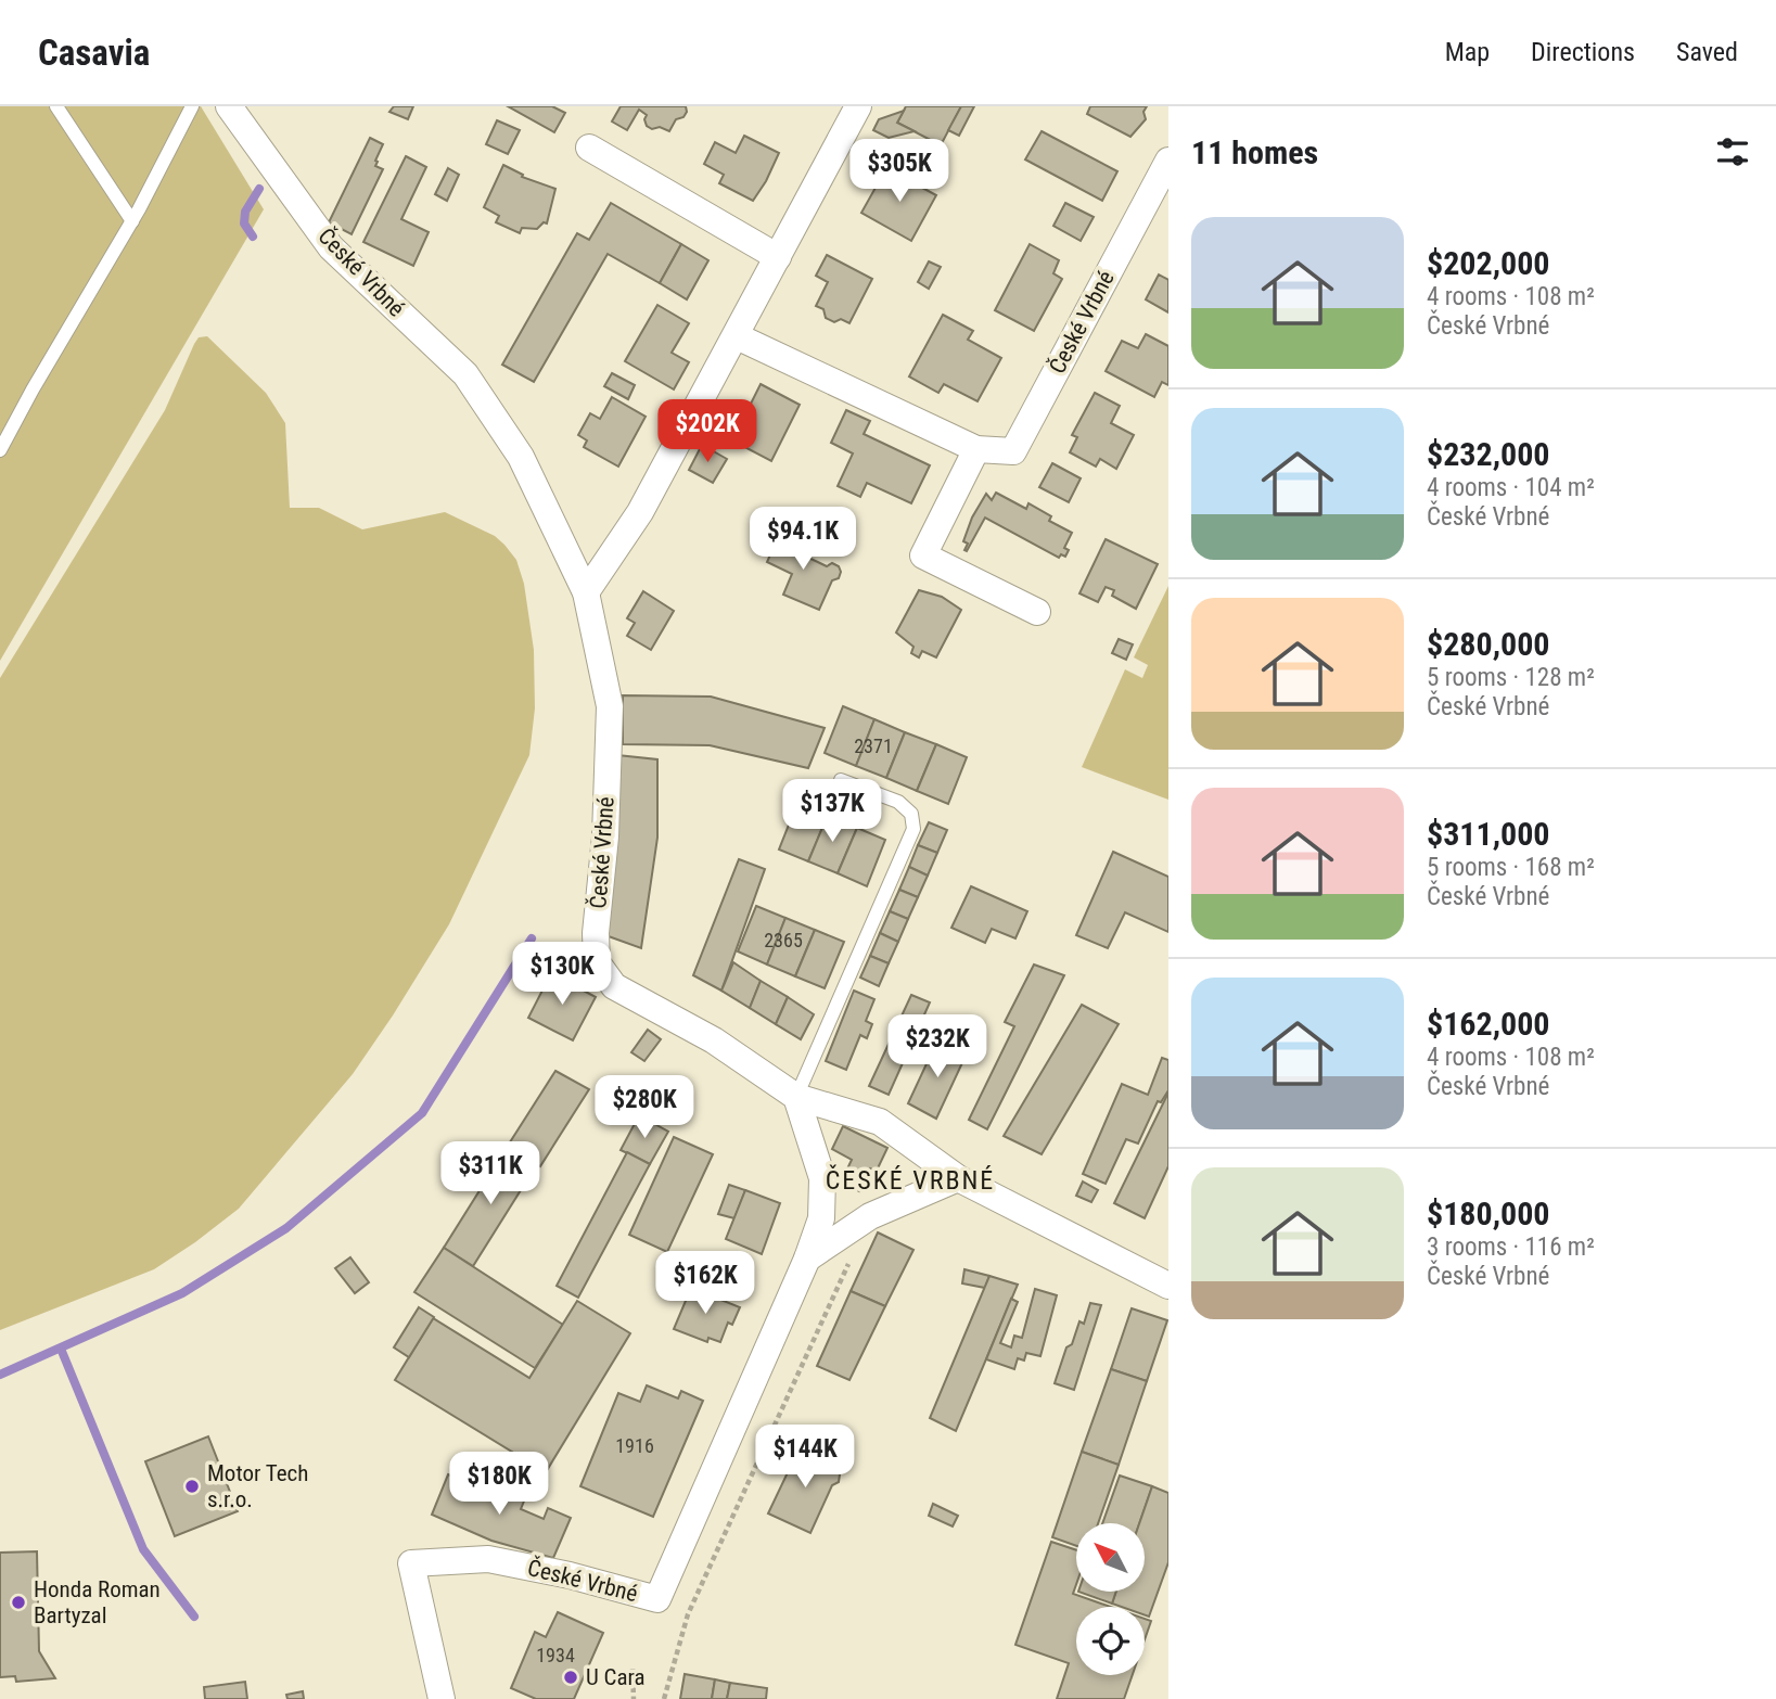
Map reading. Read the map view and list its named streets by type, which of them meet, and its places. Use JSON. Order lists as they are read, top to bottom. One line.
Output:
{"streets":{"street":["České Vrbné"]},"districts":["ČESKÉ VRBNÉ"],"places":["Motor Tech s.r.o.","Honda Roman Bartyzal","U Cara"],"house_numbers":["2371","2365","1916","1934"],"north":"top left","page":{"header":"Casavia","nav":["Map","Directions","Saved"],"heading":"11 homes","price":["$305K","$202K","$94.1K","$137K","$130K","$232K","$280K","$311K","$162K","$144K","$180K"],"list":[{"name":"$202,000","note":"4 rooms · 108 m² · České Vrbné"},{"name":"$232,000","note":"4 rooms · 104 m² · České Vrbné"},{"name":"$280,000","note":"5 rooms · 128 m² · České Vrbné"},{"name":"$311,000","note":"5 rooms · 168 m² · České Vrbné"},{"name":"$162,000","note":"4 rooms · 108 m² · České Vrbné"},{"name":"$180,000","note":"3 rooms · 116 m² · České Vrbné"}]}}
